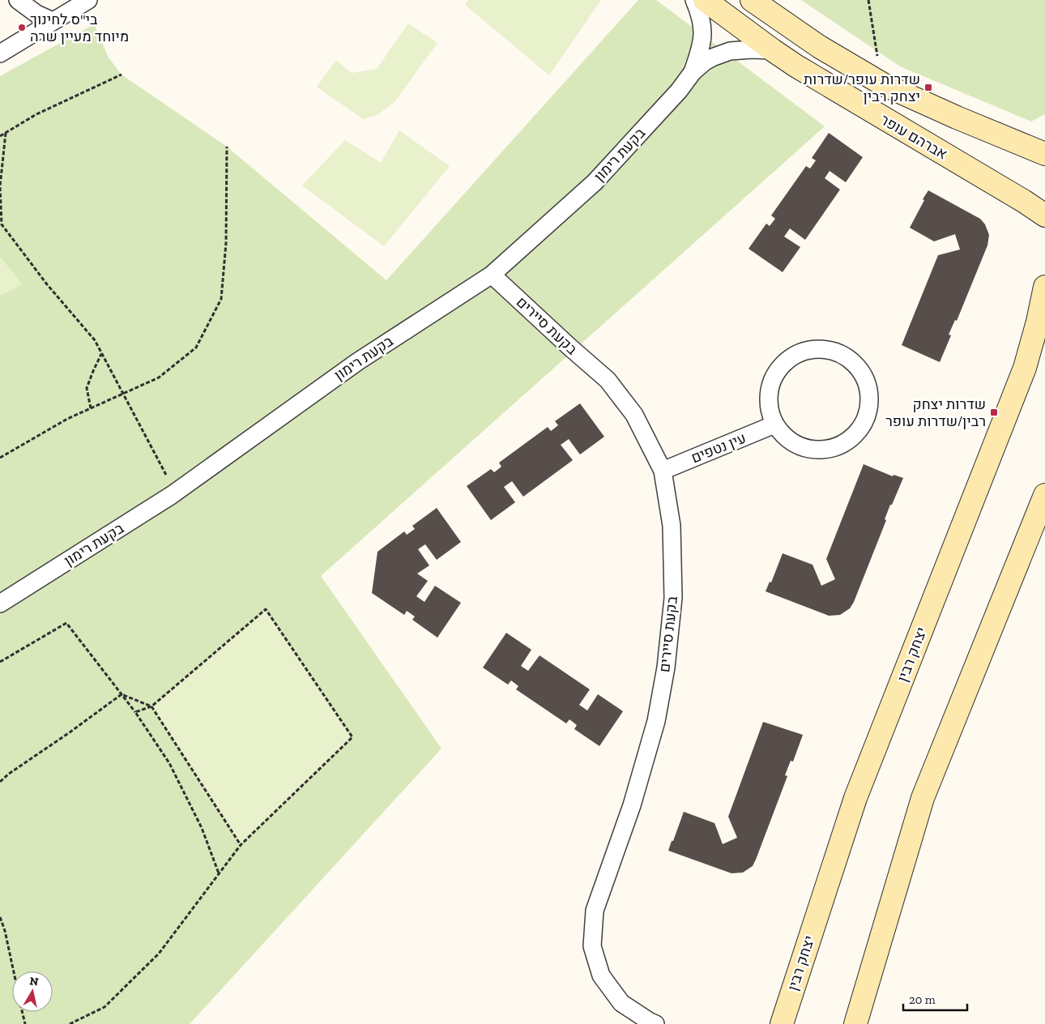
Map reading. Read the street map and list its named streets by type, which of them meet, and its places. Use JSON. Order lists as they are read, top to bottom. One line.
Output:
{"streets":{"main road":["אברהם עופר","יצחק רבין"],"street":["בקעת רימון","בקעת סיירים","עין נטפים"]},"crossings":[["אברהם עופר","בקעת רימון"],["בקעת רימון","בקעת סיירים"],["בקעת סיירים","עין נטפים"]],"places":{"other":["בי\"ס לחינוך מיוחד מעיין שרה"],"transit":["שדרות עופר/שדרות יצחק רבין","שדרות יצחק רבין/שדרות עופר"]},"scale_bar":"20 m","north":"top"}
